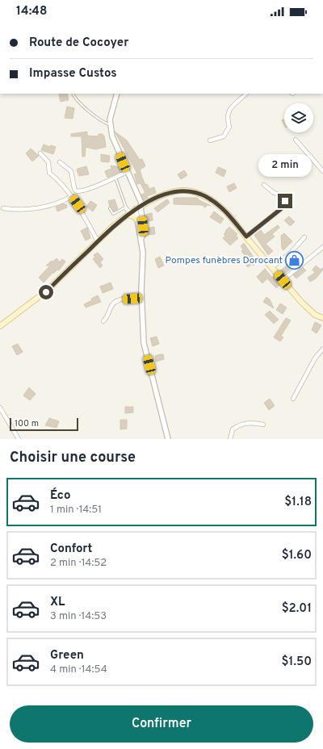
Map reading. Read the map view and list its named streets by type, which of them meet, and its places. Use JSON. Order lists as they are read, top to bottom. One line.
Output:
{"places":{"shop":["Pompes funèbres Dorocant"]},"scale_bar":"100 m","page":{"status":"14:48","banner":["Route de Cocoyer","Impasse Custos"],"bubble":"2 min","scale":"100 m","heading":"Choisir une course","list":[{"name":"Éco","note":"1 min · 14:51","value":"$1.18"},{"name":"Confort","note":"2 min · 14:52","value":"$1.60"},{"name":"XL","note":"3 min · 14:53","value":"$2.01"},{"name":"Green","note":"4 min · 14:54","value":"$1.50"}],"buttons":"Confirmer"}}
